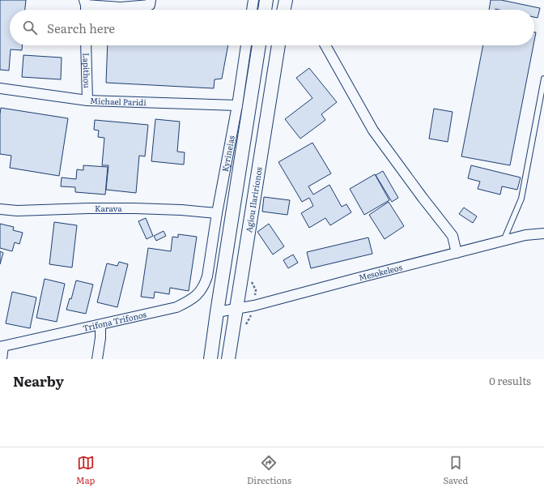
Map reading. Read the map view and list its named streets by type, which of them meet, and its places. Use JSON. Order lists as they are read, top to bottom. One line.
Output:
{"streets":{"main road":["Agiou Ilaririonos"],"street":["Lapithou","Michael Paridi","Kyrineias","Karava","Mesokeleos","Trifona Trifonos"]},"crossings":[["Lapithou","Michael Paridi"],["Michael Paridi","Kyrineias"],["Kyrineias","Karava"],["Kyrineias","Trifona Trifonos"],["Agiou Ilaririonos","Mesokeleos"]],"page":{"search":"Search here","heading":["Nearby","0 results"],"nav":["Map","Directions","Saved"]}}
